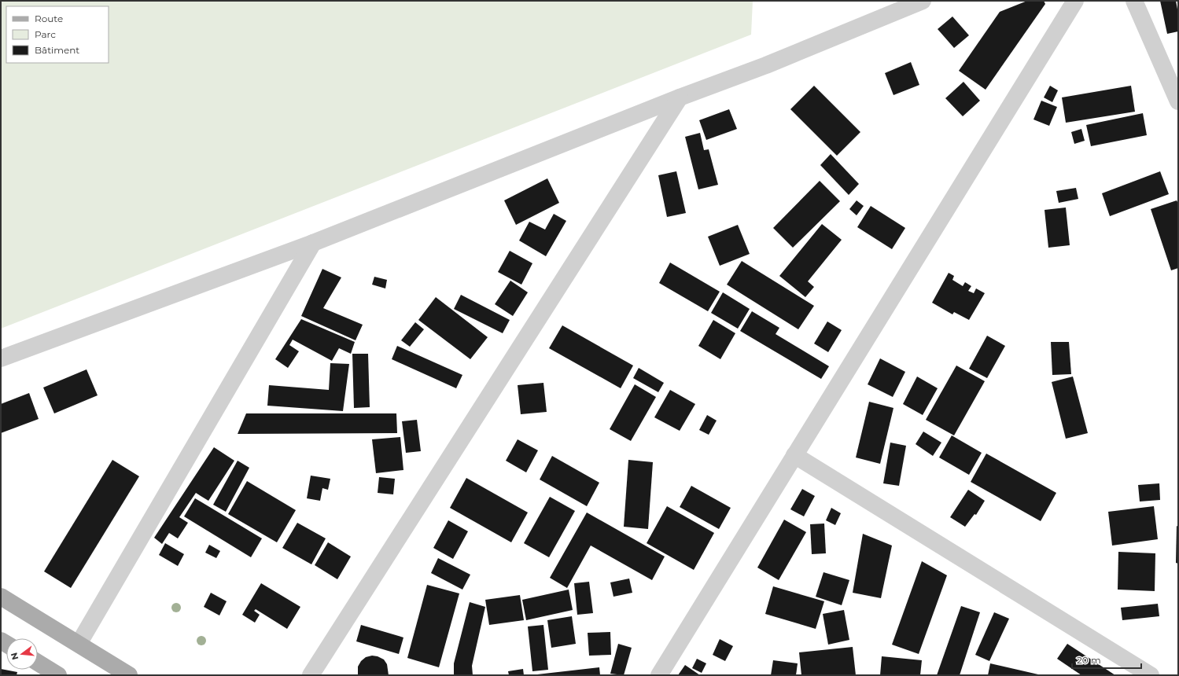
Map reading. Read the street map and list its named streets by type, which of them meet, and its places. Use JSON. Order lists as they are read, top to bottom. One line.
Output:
{"legend":["Route","Parc","Bâtiment"],"scale_bar":"20 m","north":"left"}
